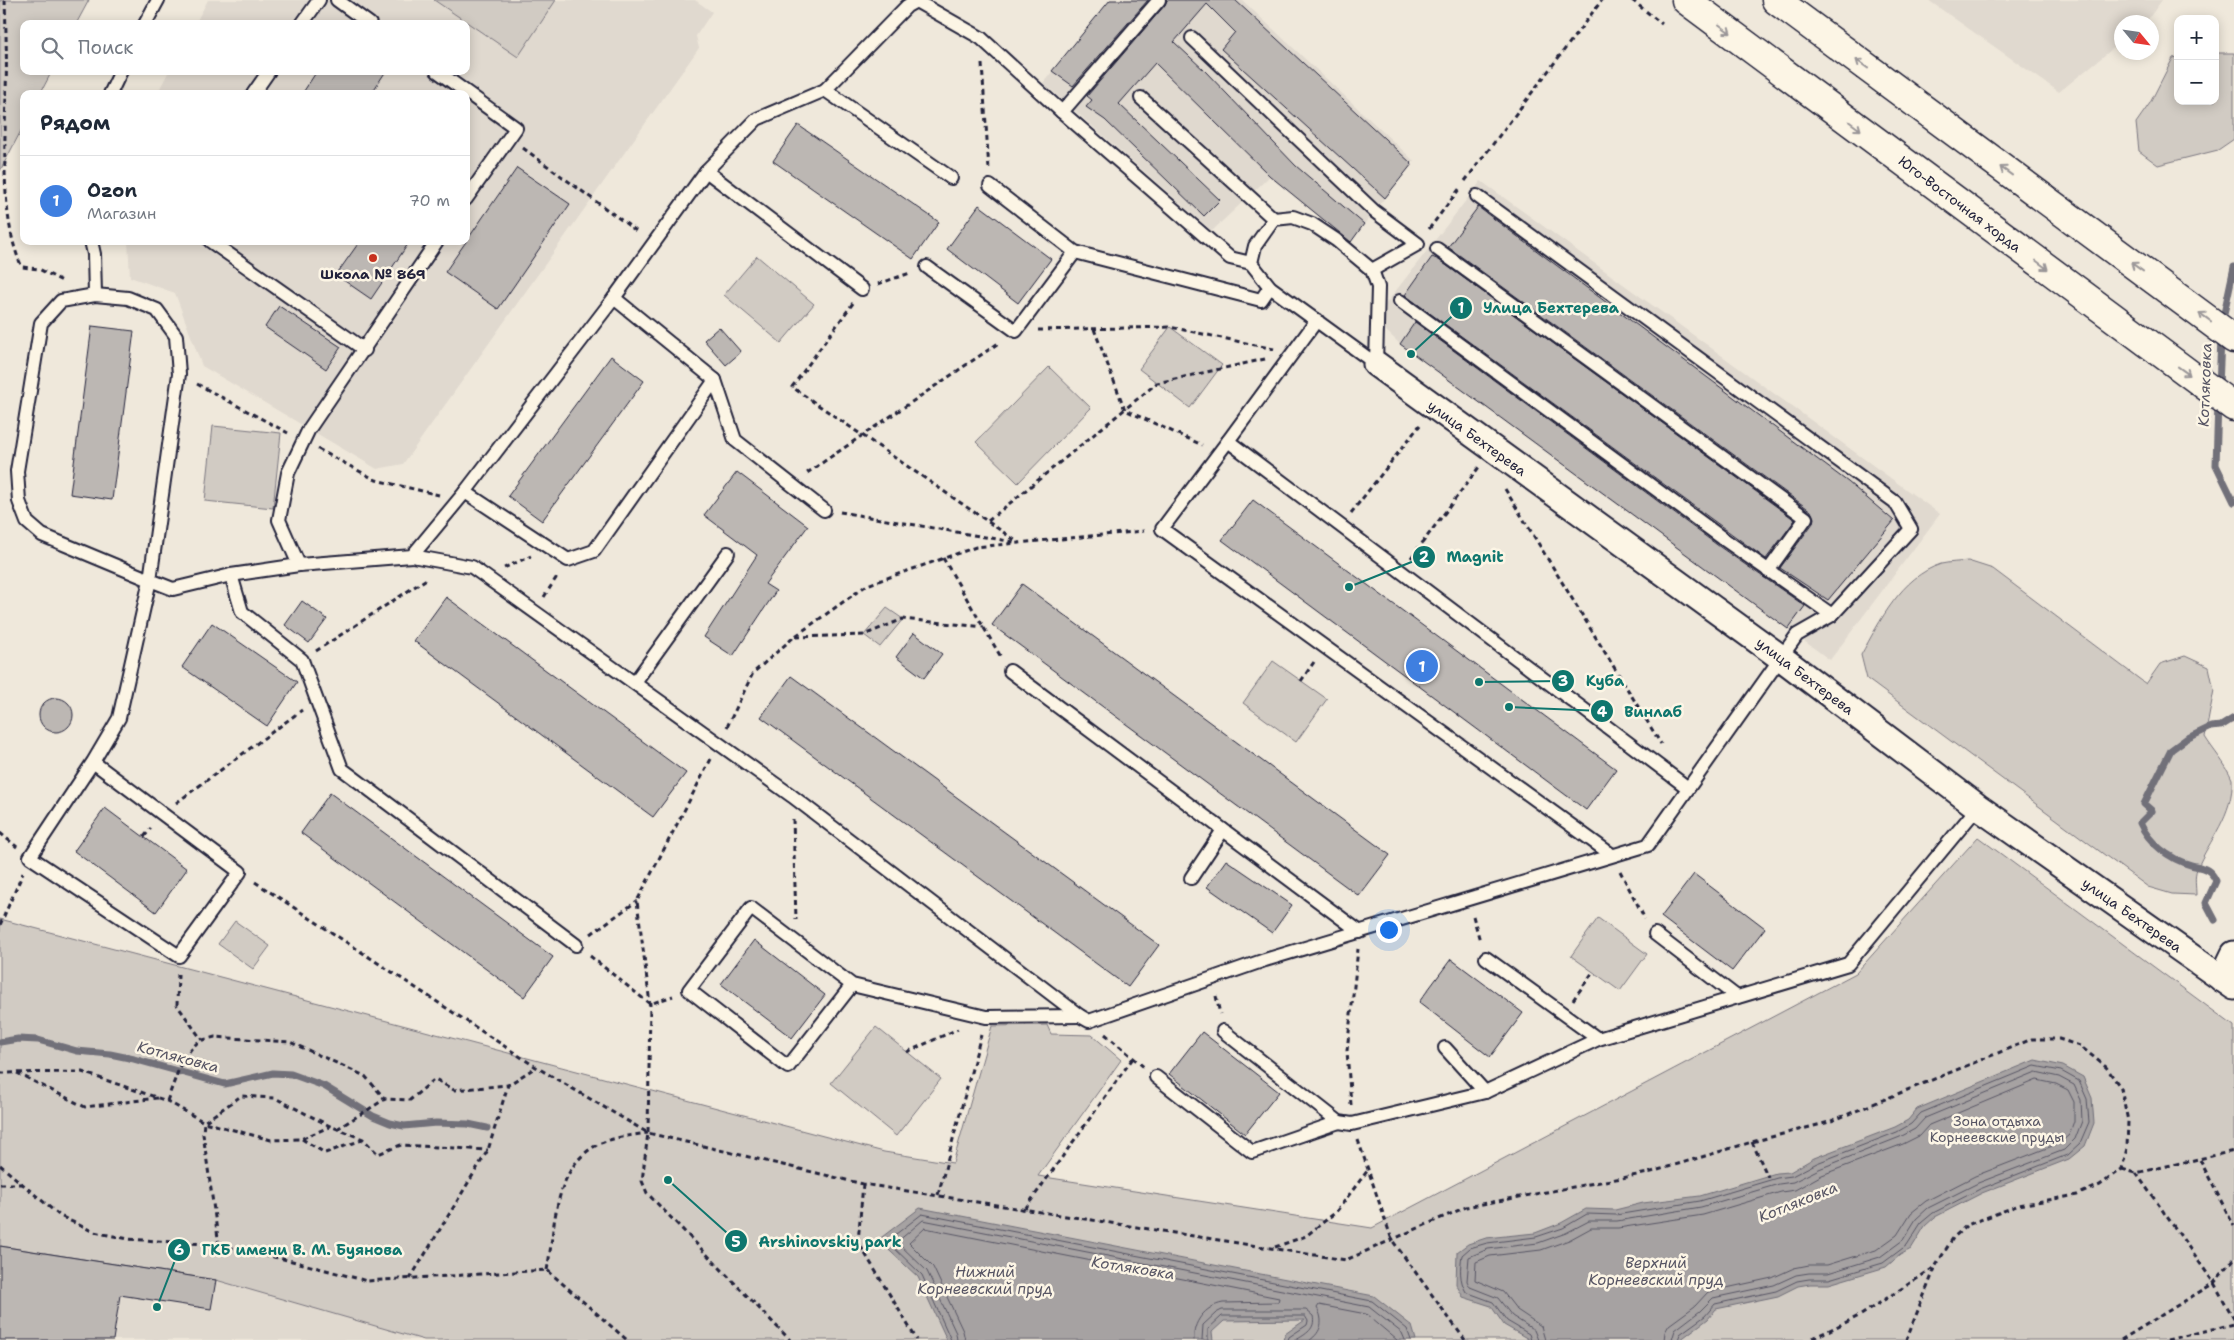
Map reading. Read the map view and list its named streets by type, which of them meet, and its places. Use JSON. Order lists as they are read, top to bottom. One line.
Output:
{"streets":{"main road":["Юго-Восточная хорда"],"street":["улица Бехтерева"]},"water":["Котляковка","Верхний Корнеевский пруд","Нижний Корнеевский пруд"],"parks":["Зона отдыха Корнеевские пруды"],"places":["Школа № 869","Улица Бехтерева","Magnit","Куба","Винлаб","Arshinovskiy park","ГКБ имени В. М. Буянова"],"north":"bottom right","page":{"map_buttons":["+","−"],"search":"Поиск","heading":"Рядом","list":[{"mark":"1","name":"Ozon","note":"Магазин","value":"70 m"}],"pins":"1"}}
